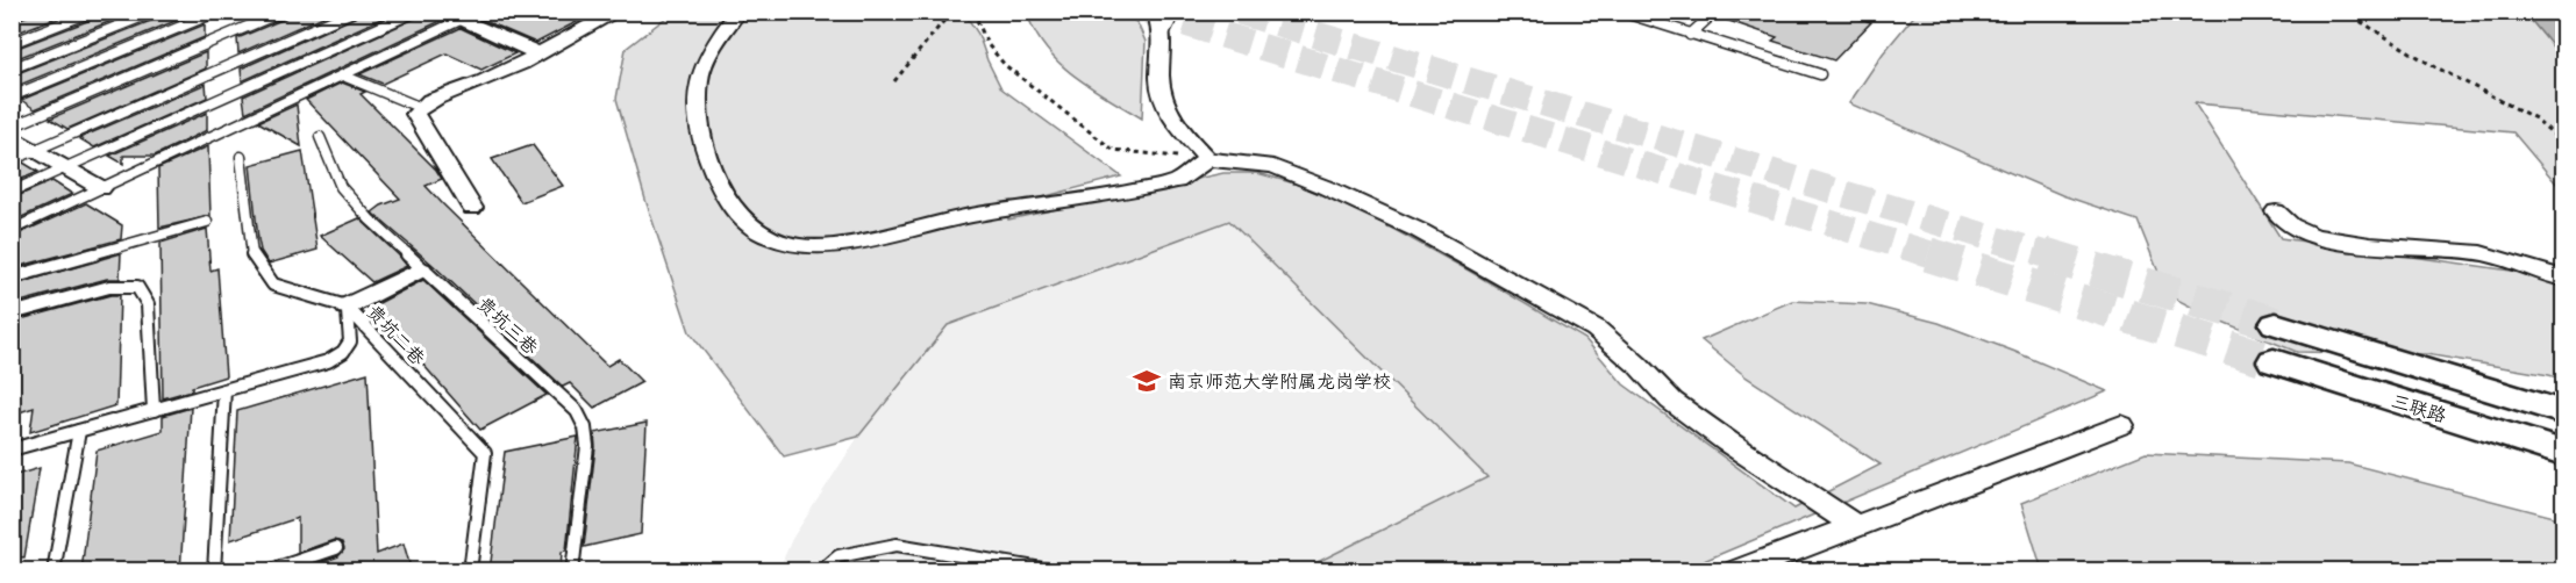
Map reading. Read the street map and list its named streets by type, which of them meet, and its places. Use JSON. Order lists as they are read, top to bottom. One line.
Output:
{"streets":{"street":["三联路"],"lane":["贵坑三巷","贵坑二巷"]},"places":{"school or university":["南京师范大学附属龙岗学校"]}}
